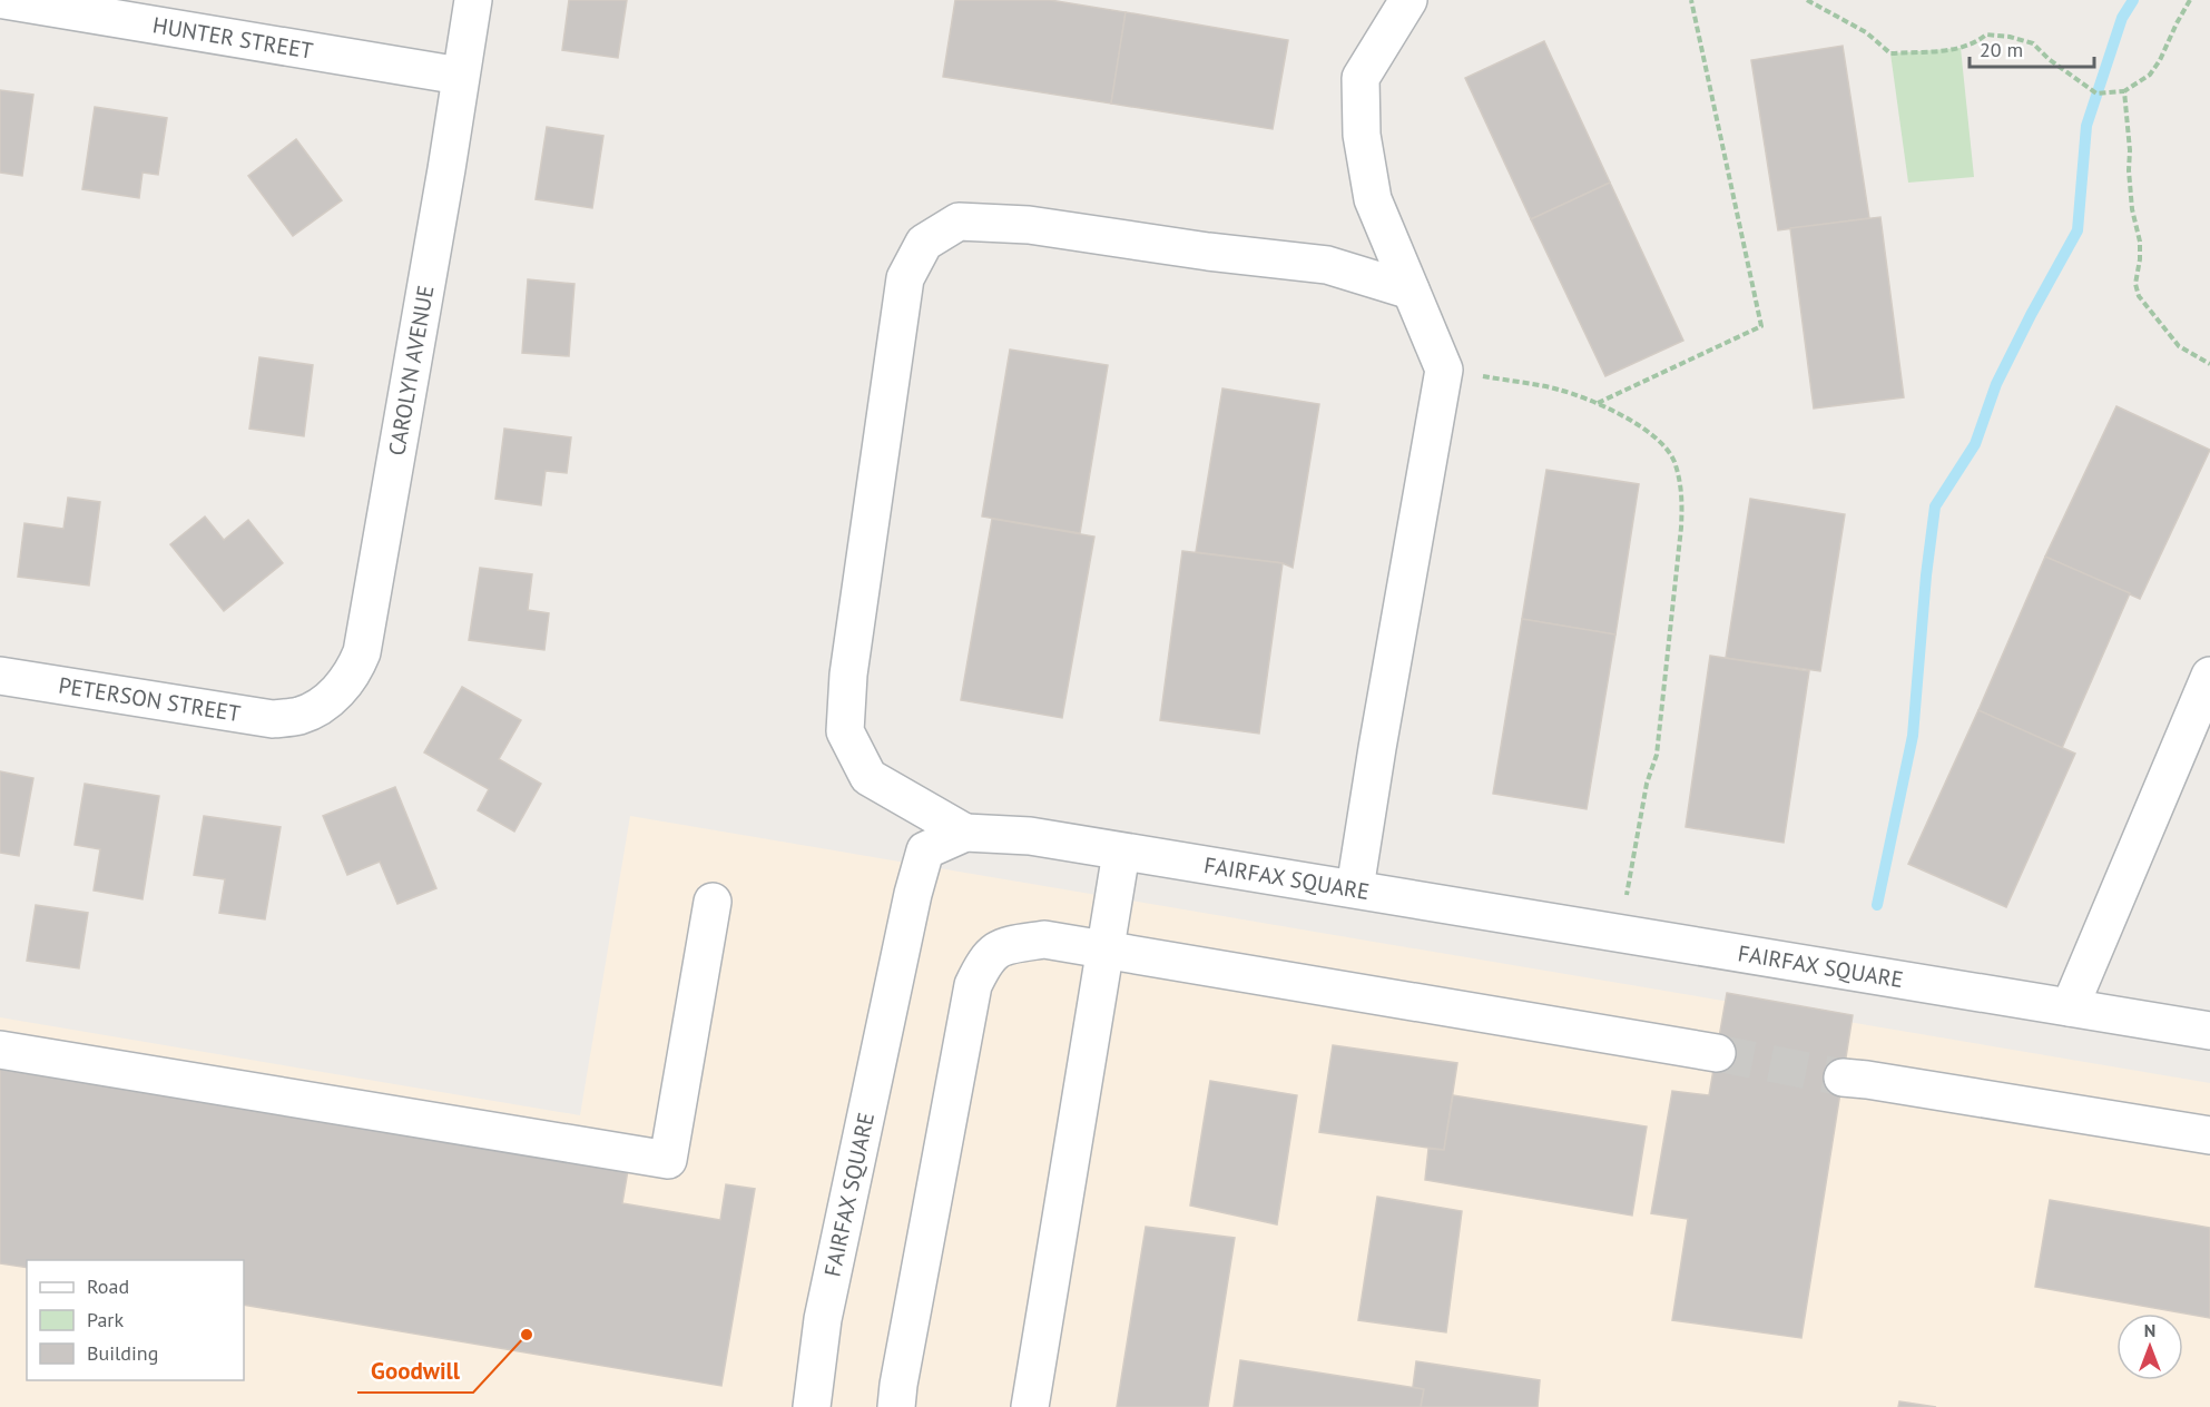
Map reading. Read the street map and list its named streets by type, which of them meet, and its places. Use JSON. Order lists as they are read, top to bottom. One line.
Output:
{"streets":{"street":["HUNTER STREET","CAROLYN AVENUE","PETERSON STREET","FAIRFAX SQUARE"]},"crossings":[["HUNTER STREET","CAROLYN AVENUE"],["CAROLYN AVENUE","PETERSON STREET"]],"places":["Goodwill"],"legend":["Road","Park","Building"],"scale_bar":"20 m","north":"top"}
